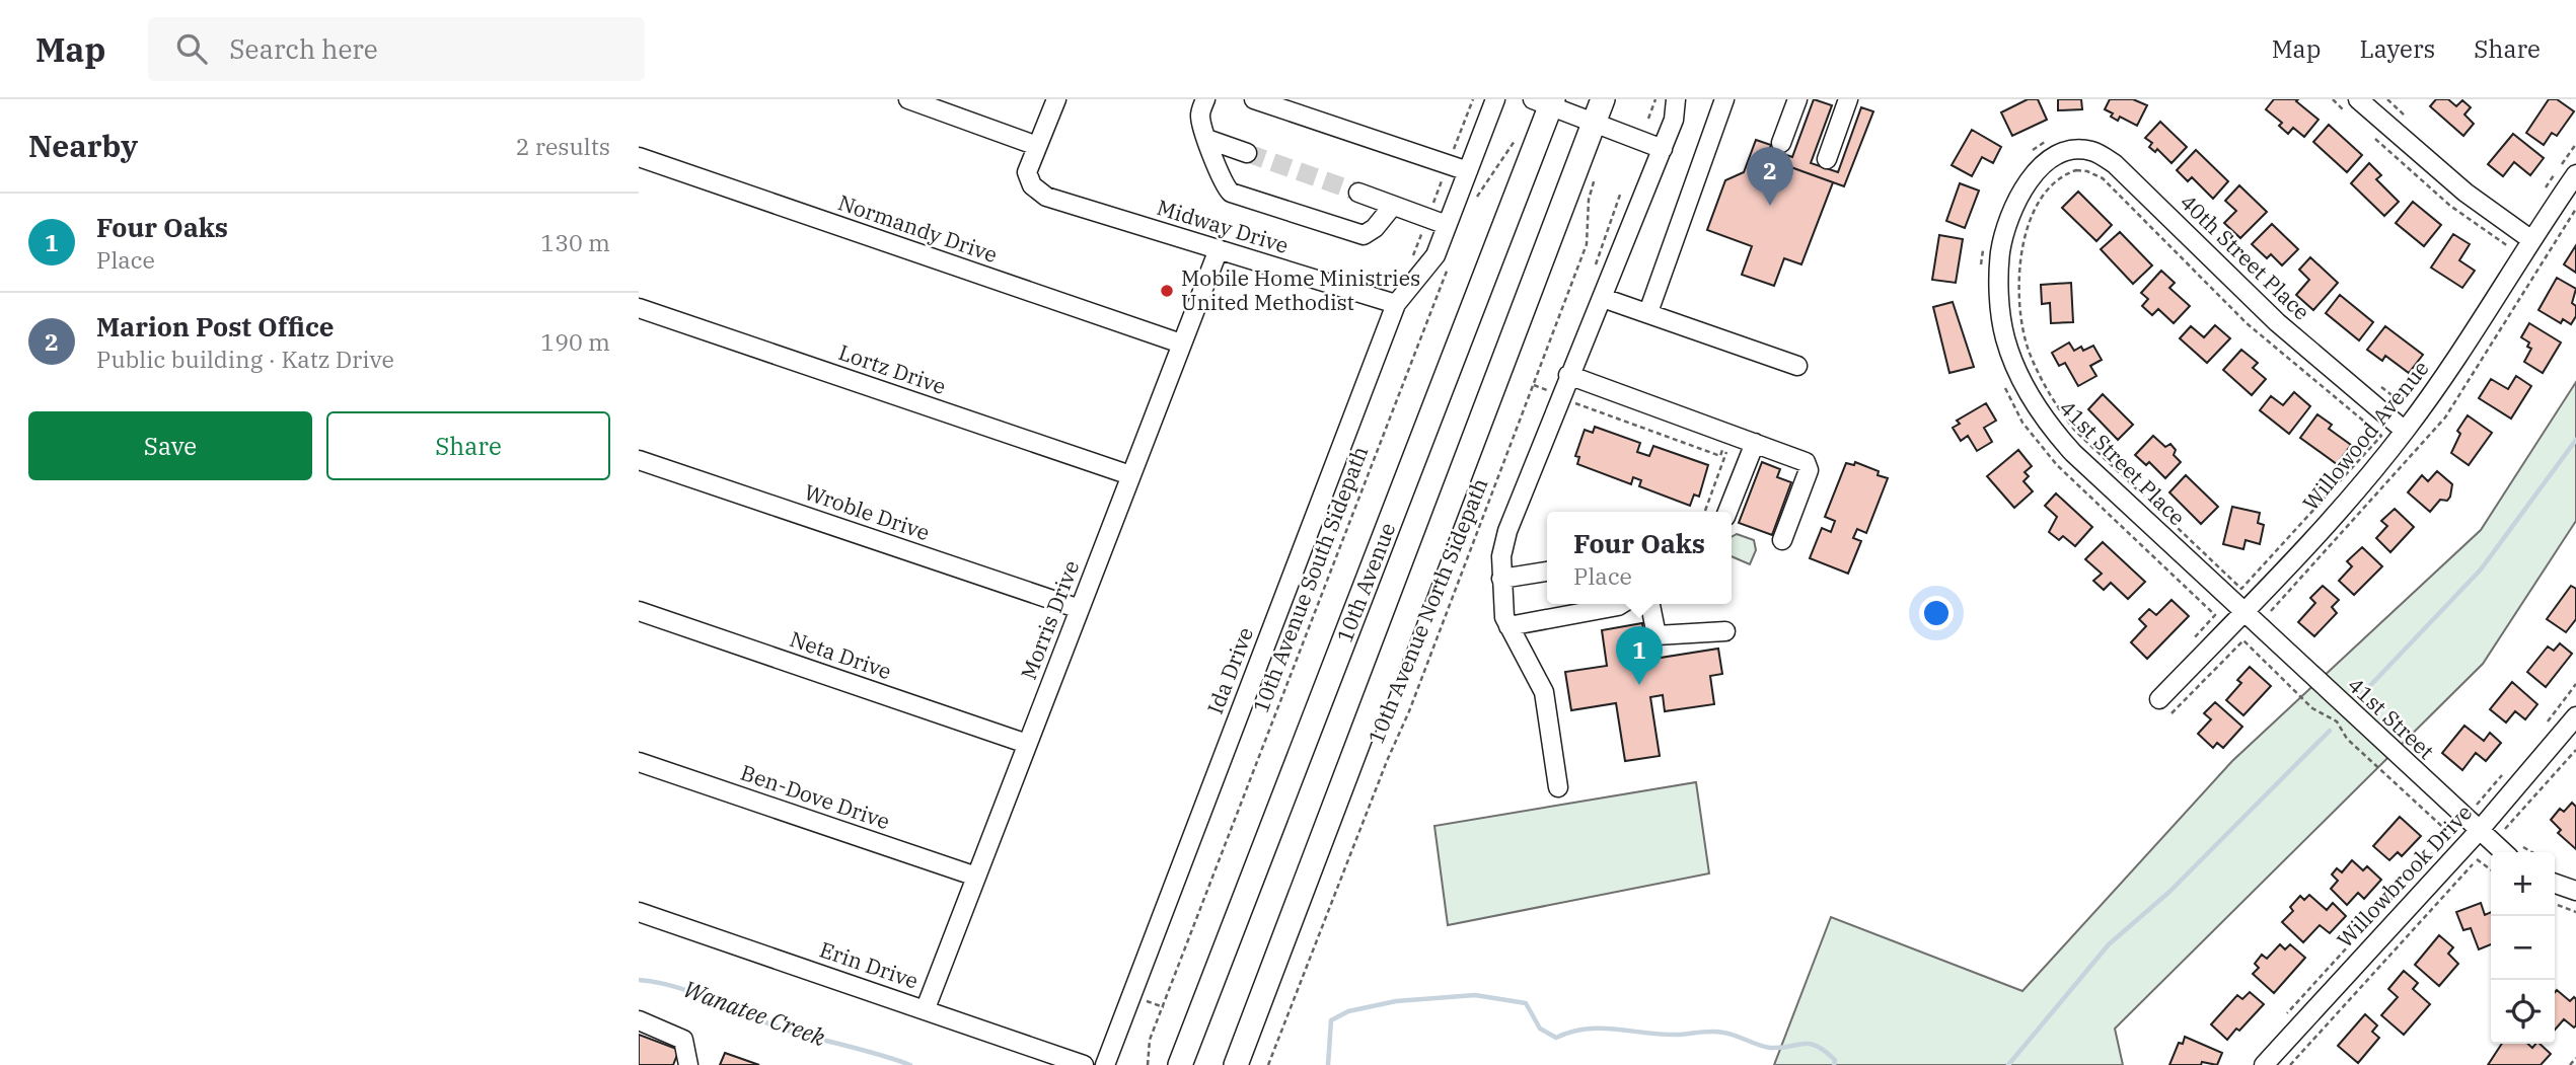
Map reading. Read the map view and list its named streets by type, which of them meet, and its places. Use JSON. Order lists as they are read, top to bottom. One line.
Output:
{"streets":{"main road":["10th Avenue"],"street":["Midway Drive","Normandy Drive","40th Street Place","Lortz Drive","Willowood Avenue","41st Street Place","Wroble Drive","Morris Drive","Neta Drive","Ida Drive","41st Street","Ben-Dove Drive","Willowbrook Drive","Erin Drive"],"path":["10th Avenue South Sidepath","10th Avenue North Sidepath"]},"crossings":[["Midway Drive","Morris Drive"],["Midway Drive","Ida Drive"],["Normandy Drive","Morris Drive"],["40th Street Place","Willowood Avenue"],["40th Street Place","41st Street Place"],["Lortz Drive","Morris Drive"],["Willowood Avenue","41st Street Place"],["Willowood Avenue","41st Street"],["41st Street Place","41st Street"],["Wroble Drive","Morris Drive"],["Morris Drive","Neta Drive"],["Morris Drive","Ben-Dove Drive"],["Morris Drive","Erin Drive"],["41st Street","Willowbrook Drive"]],"water":["Wanatee Creek"],"places":["Mobile Home Ministries United Methodist"],"page":{"header":"Map","search":"Search here","nav":["Map","Layers","Share"],"heading":["Nearby","2 results"],"pins":["2","1"],"list":[{"mark":"1","name":"Four Oaks","note":"Place","value":"130 m"},{"mark":"2","name":"Marion Post Office","note":"Public building · Katz Drive","value":"190 m"}],"buttons":["Save","Share"],"popup":["Four Oaks","Place"],"map_buttons":["+","−"]}}
